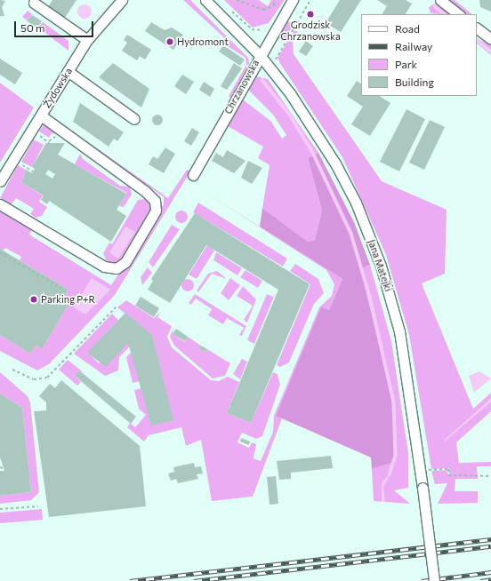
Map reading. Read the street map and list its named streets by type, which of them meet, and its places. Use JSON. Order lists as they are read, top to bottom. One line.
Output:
{"streets":{"street":["Chrzanowska","Żydowska","Jana Matejki"]},"crossings":[["Chrzanowska","Jana Matejki"]],"places":["Grodzisk Chrzanowska","Hydromont","Parking P+R"],"legend":["Road","Railway","Park","Building"],"scale_bar":"50 m"}
